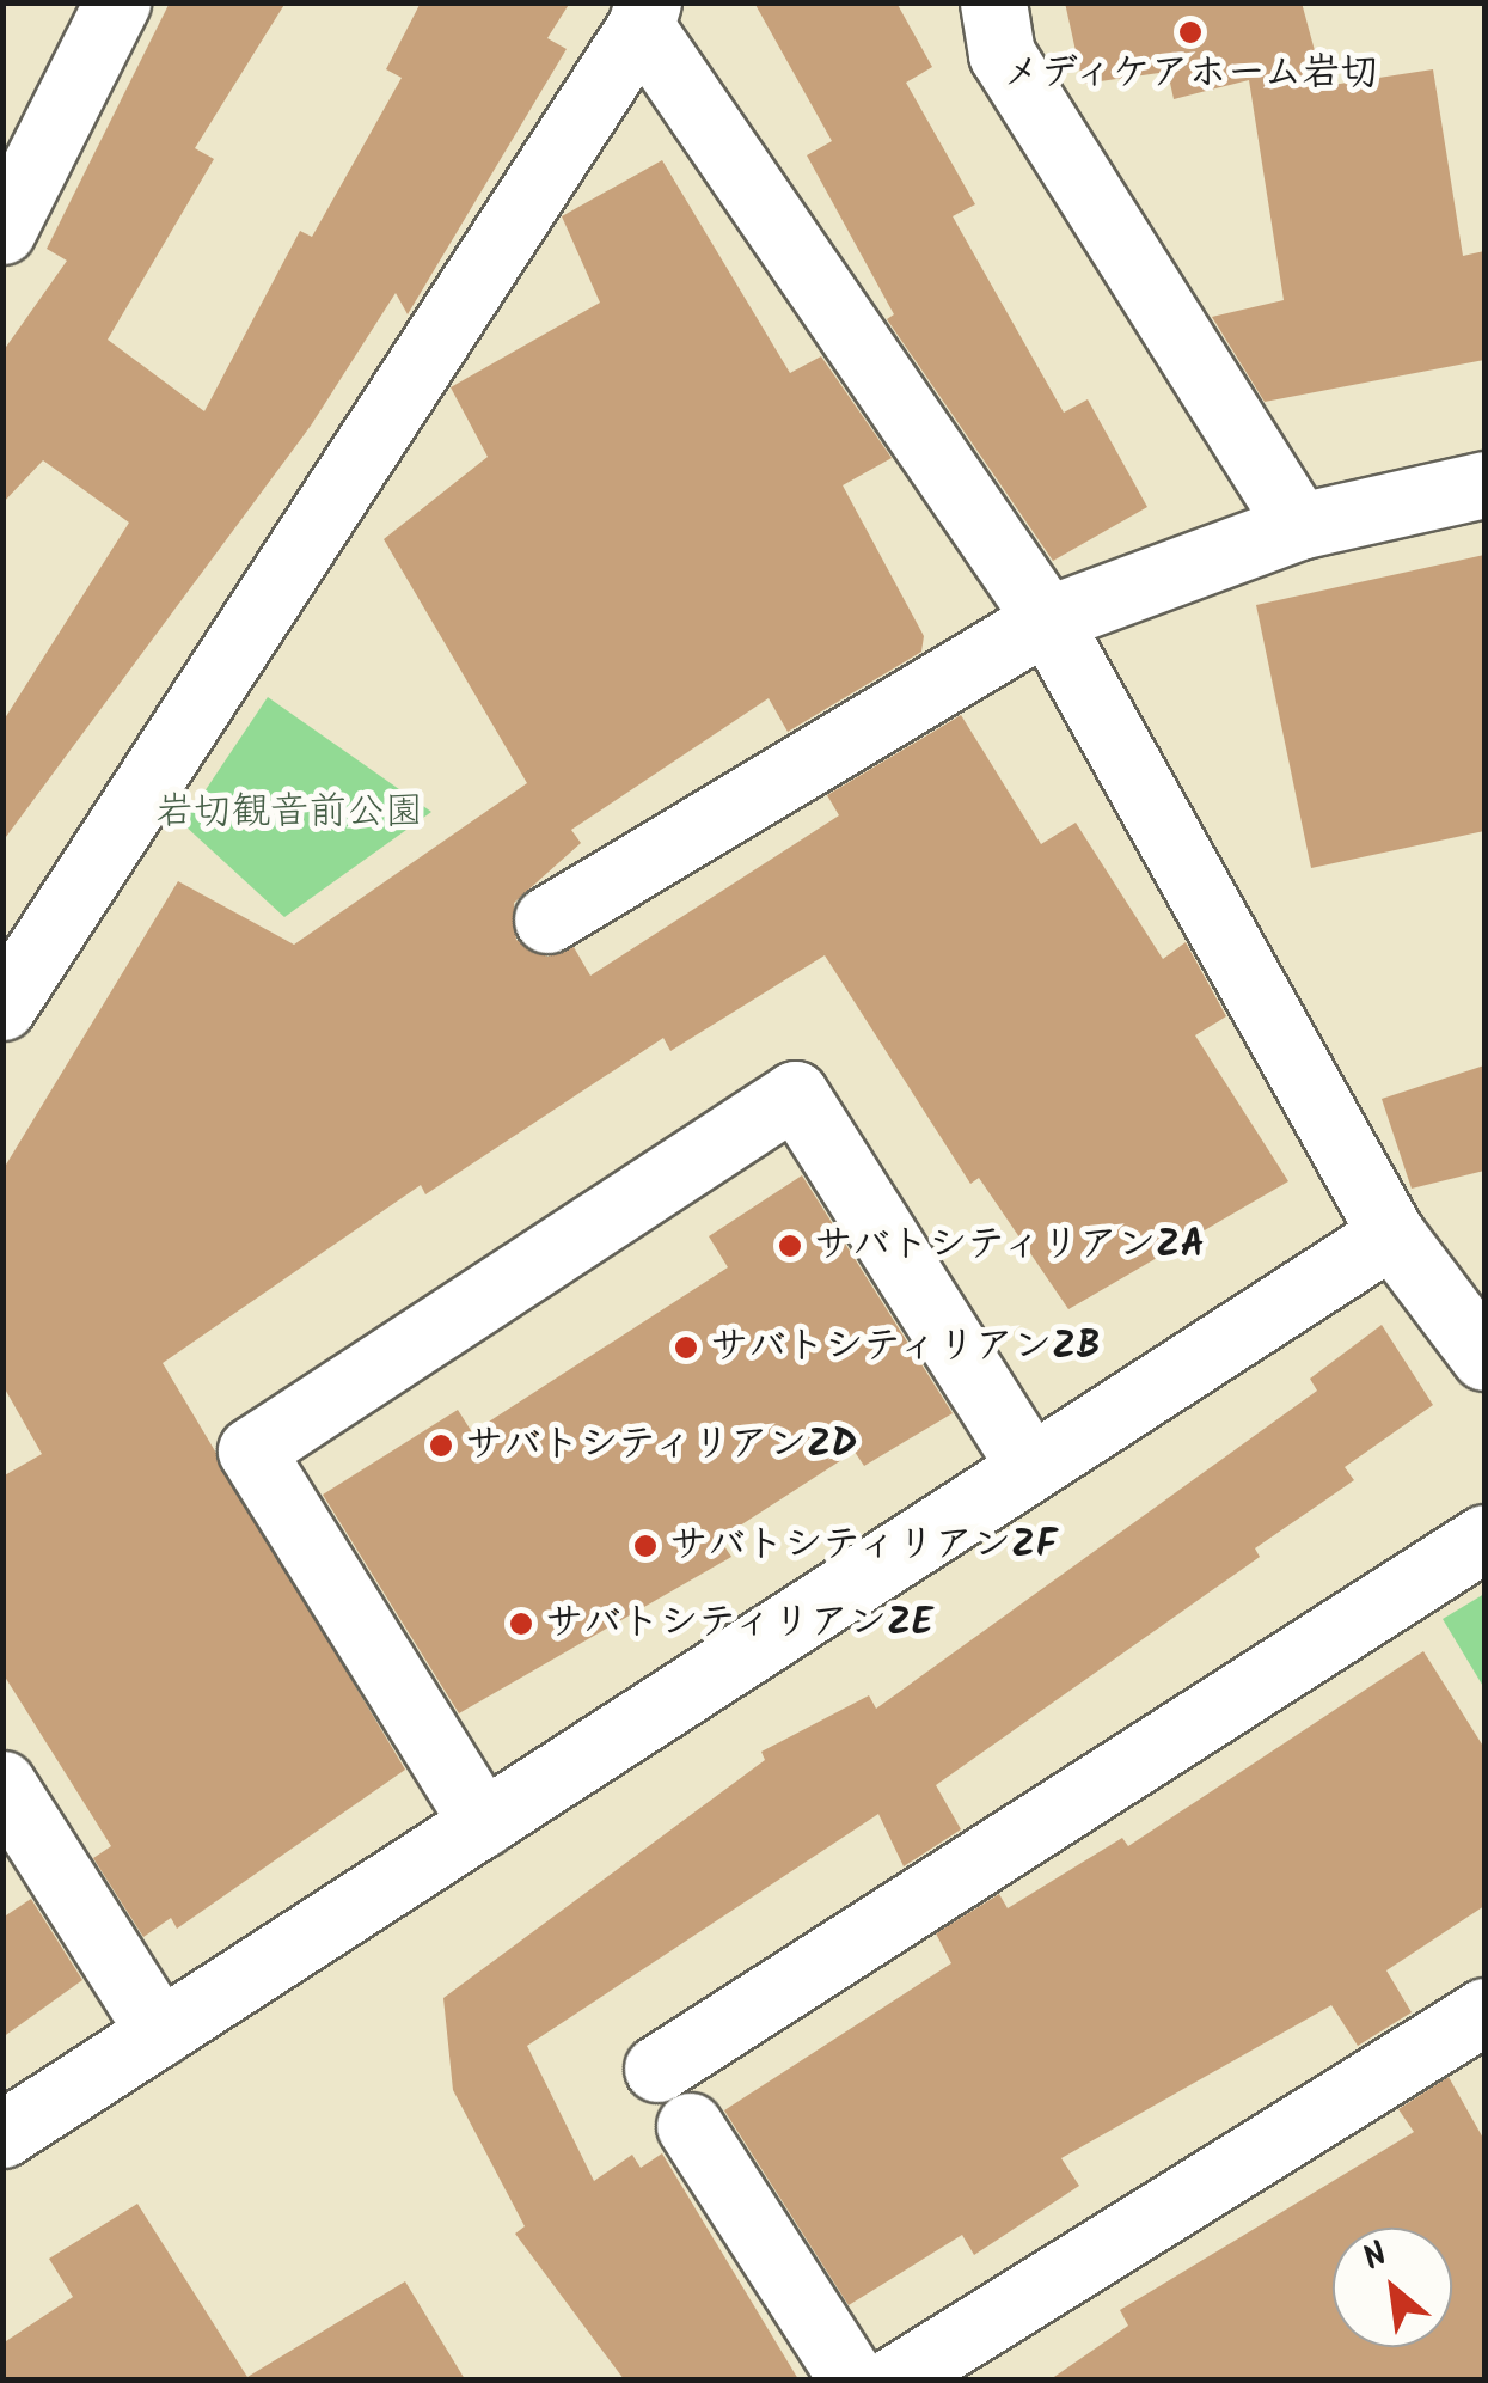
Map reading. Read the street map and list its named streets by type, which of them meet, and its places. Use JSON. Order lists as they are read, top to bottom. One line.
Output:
{"parks":["岩切観音前公園"],"places":["メディケアホーム岩切","サバトシティリアンZA","サバトシティリアンZB","サバトシティリアンZD","サバトシティリアンZF","サバトシティリアンZE"],"north":"top left"}
